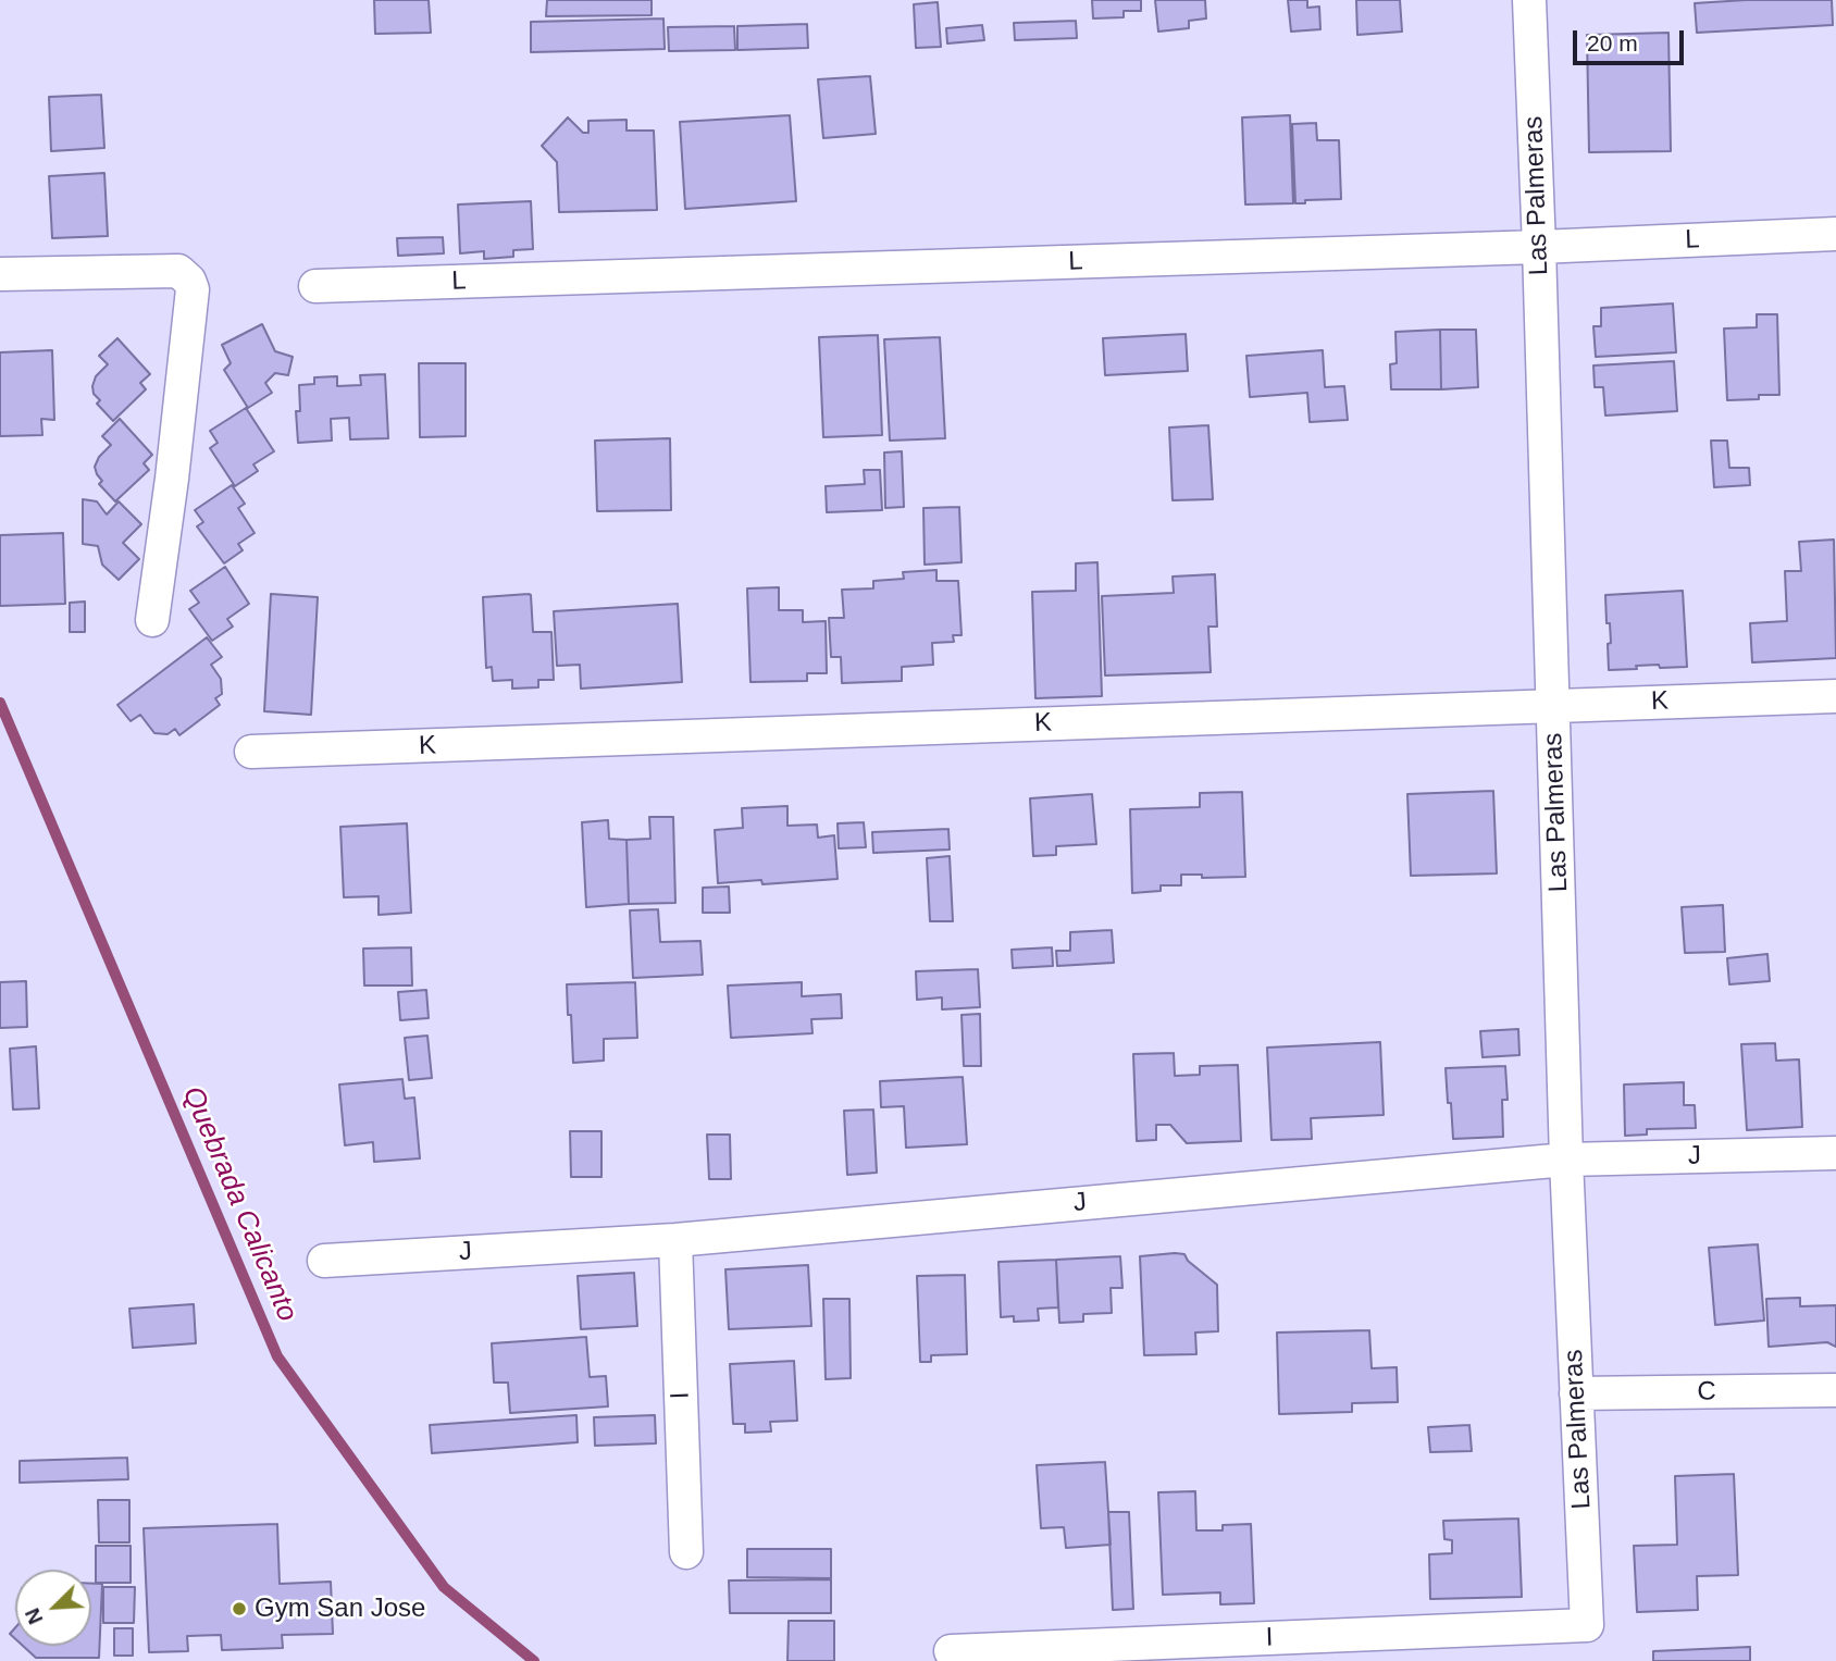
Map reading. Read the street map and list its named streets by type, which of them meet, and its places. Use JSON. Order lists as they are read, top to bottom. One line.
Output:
{"streets":{"street":["Las Palmeras","L","K","J","C","I"]},"crossings":[["Las Palmeras","L"],["Las Palmeras","K"],["Las Palmeras","J"],["Las Palmeras","C"],["Las Palmeras","I"],["J","I"]],"water":["Quebrada Calicanto"],"places":["Gym San Jose"],"scale_bar":"20 m","north":"bottom left"}
